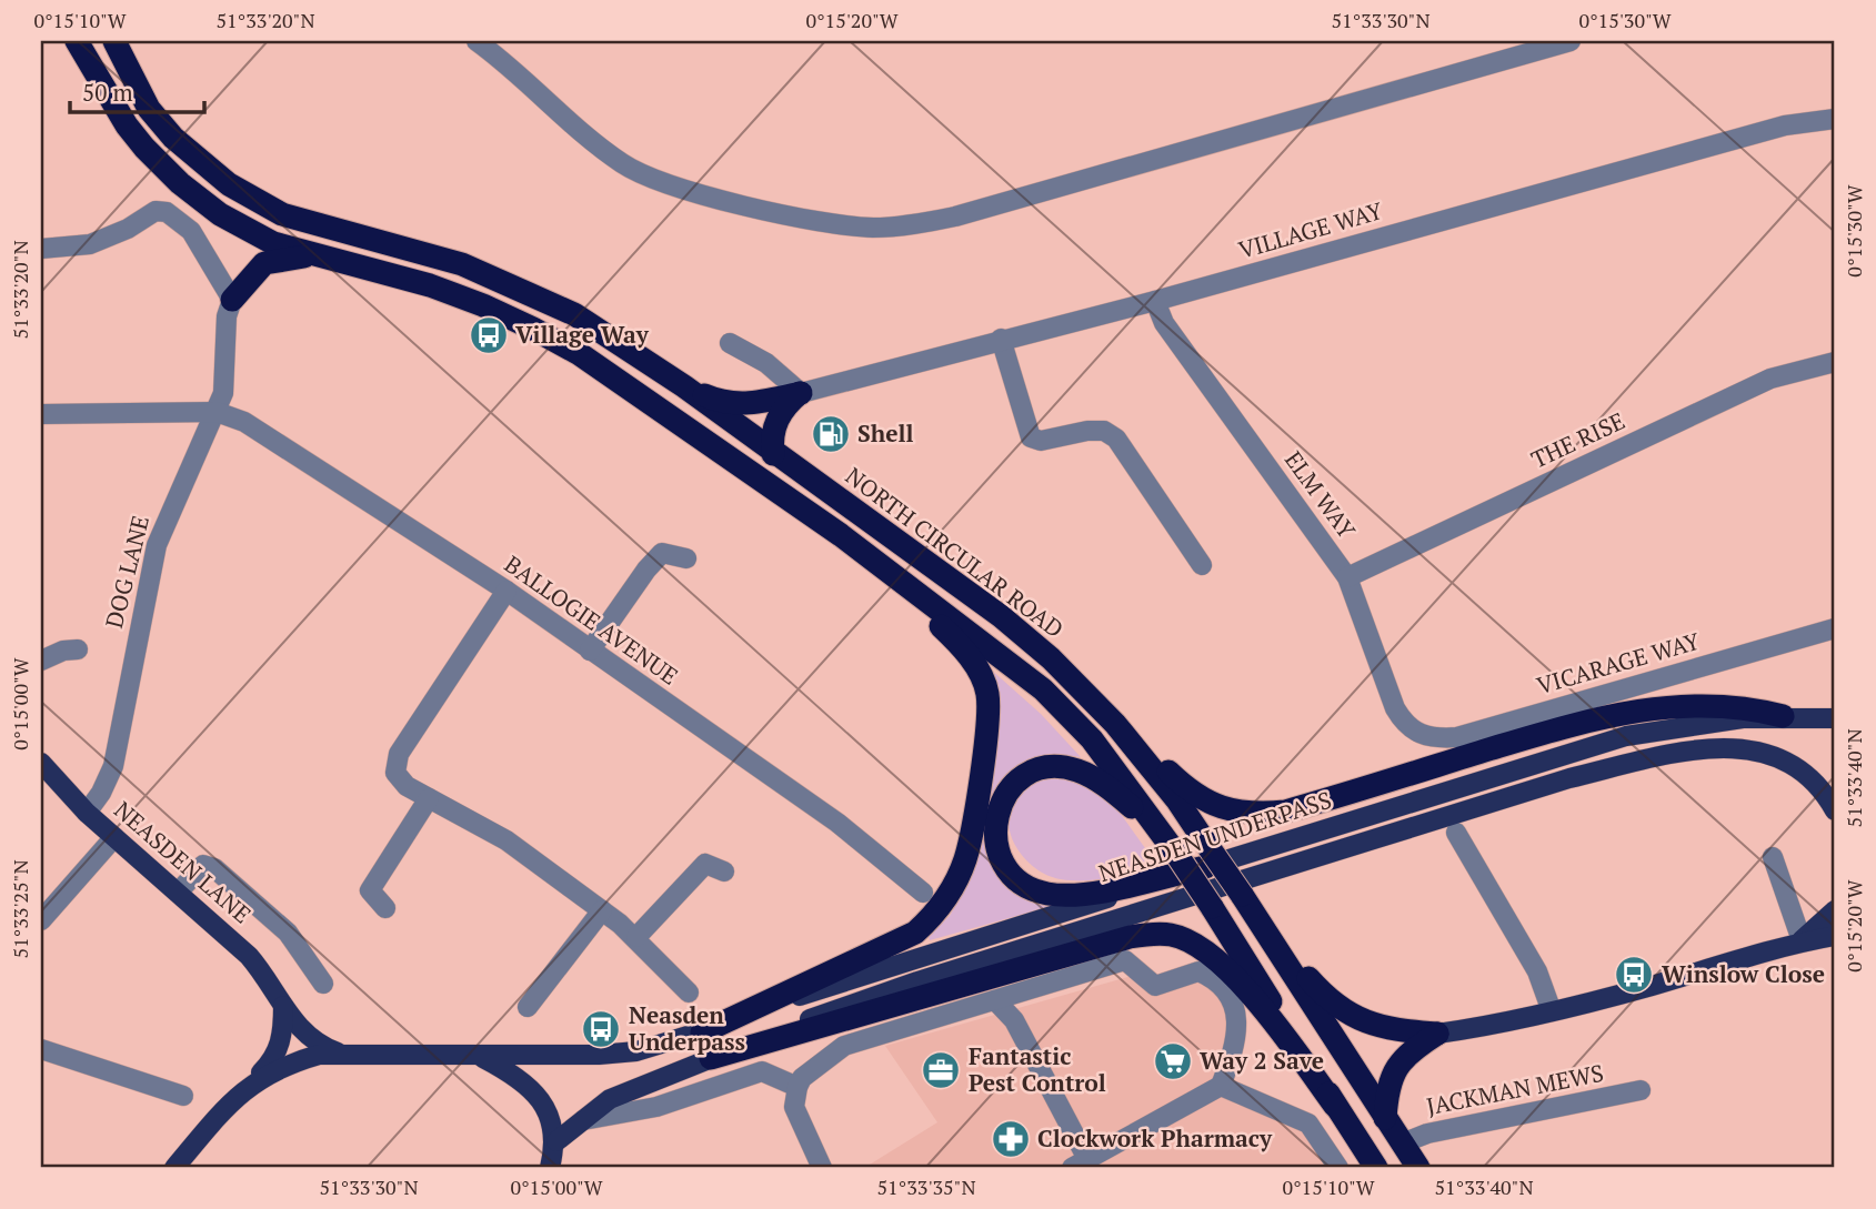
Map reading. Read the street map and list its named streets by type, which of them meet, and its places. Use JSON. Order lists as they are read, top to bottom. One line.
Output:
{"streets":{"highway":["NORTH CIRCULAR ROAD"],"main road":["NEASDEN UNDERPASS","NEASDEN LANE"],"street":["VILLAGE WAY","THE RISE","ELM WAY","DOG LANE","BALLOGIE AVENUE","VICARAGE WAY","JACKMAN MEWS"]},"crossings":[["VILLAGE WAY","ELM WAY"],["THE RISE","ELM WAY"],["ELM WAY","VICARAGE WAY"],["NORTH CIRCULAR ROAD","JACKMAN MEWS"],["DOG LANE","BALLOGIE AVENUE"],["DOG LANE","NEASDEN LANE"],["NEASDEN UNDERPASS","NEASDEN LANE"]],"places":{"bus stop":["Village Way","Winslow Close","Neasden Underpass"],"fuel station":["Shell"],"supermarket":["Way 2 Save"],"office":["Fantastic Pest Control"],"pharmacy":["Clockwork Pharmacy"]},"scale_bar":"50 m","coordinates":["0°15'10\"W","51°33'20\"N","0°15'20\"W","51°33'30\"N","0°15'30\"W","0°15'00\"W","51°33'40\"N","51°33'25\"N","51°33'35\"N"]}
